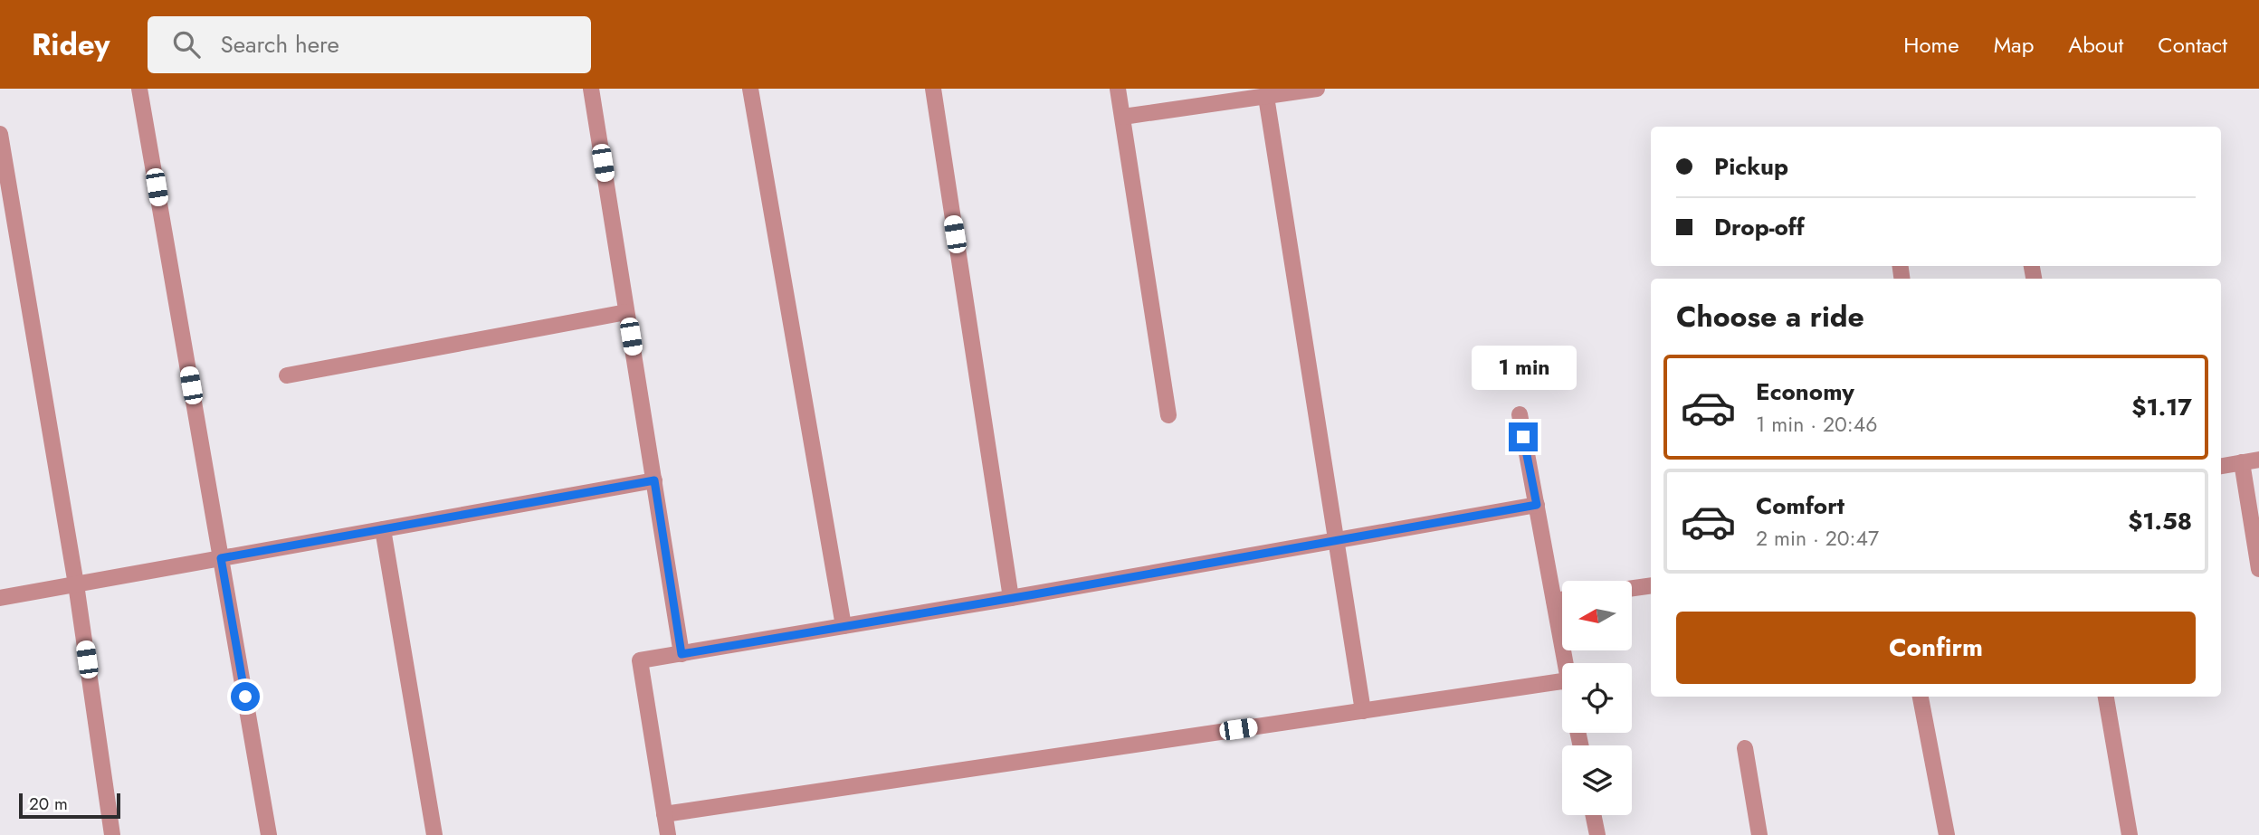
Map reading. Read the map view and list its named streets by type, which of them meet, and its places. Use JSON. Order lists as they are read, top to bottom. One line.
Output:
{"scale_bar":"20 m","north":"left","page":{"header":"Ridey","search":"Search here","nav":["Home","Map","About","Contact"],"banner":["Pickup","Drop-off"],"heading":"Choose a ride","bubble":"1 min","list":[{"name":"Economy","note":"1 min · 20:46","value":"$1.17"},{"name":"Comfort","note":"2 min · 20:47","value":"$1.58"}],"buttons":"Confirm","scale":"20 m"}}
